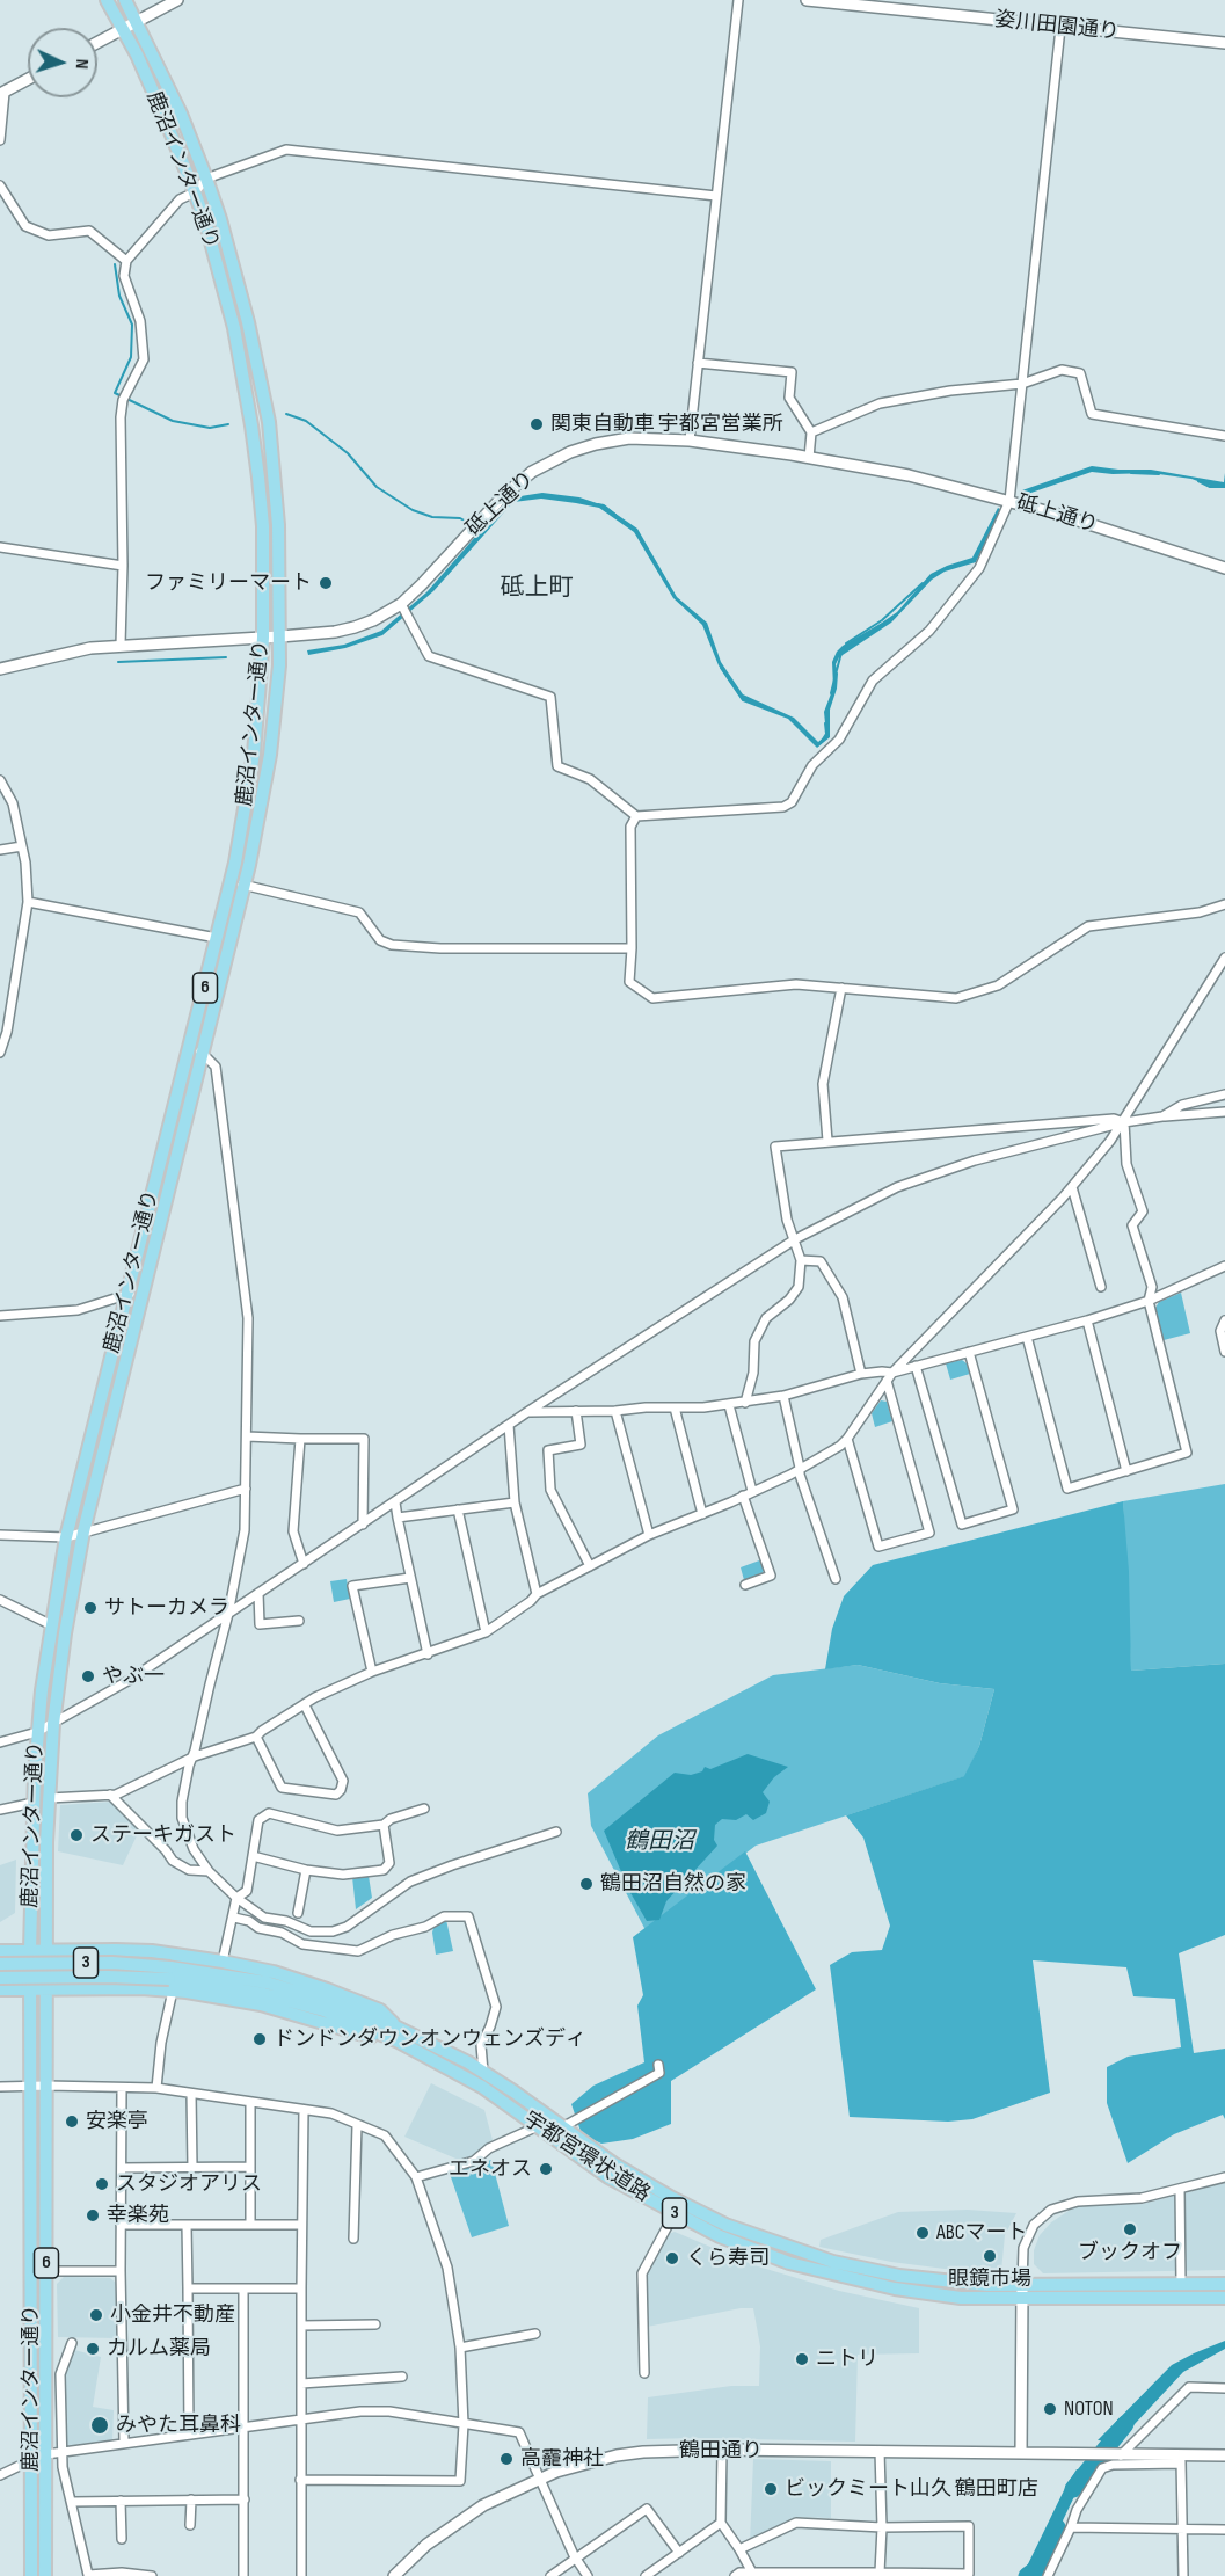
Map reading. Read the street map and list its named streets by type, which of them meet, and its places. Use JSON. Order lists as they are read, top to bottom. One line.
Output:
{"streets":{"main road":["鹿沼インター通り","6","3","宇都宮環状道路"],"street":["姿川田園通り","砥上通り","鶴田通り"]},"crossings":[["鹿沼インター通り","砥上通り"],["鹿沼インター通り","3"],["3","宇都宮環状道路"]],"districts":["砥上町"],"water":["鶴田沼"],"places":["関東自動車 宇都宮営業所","ファミリーマート","サトーカメラ","やぶ一","ステーキガスト","鶴田沼自然の家","ドンドンダウンオンウェンズディ","安楽亭","エネオス","スタジオアリス","幸楽苑","ブックオフ","ABCマート","眼鏡市場","くら寿司","小金井不動産","カルム薬局","ニトリ","NOTON","みやた耳鼻科","高靇神社","ビックミート山久 鶴田町店"],"north":"right"}
